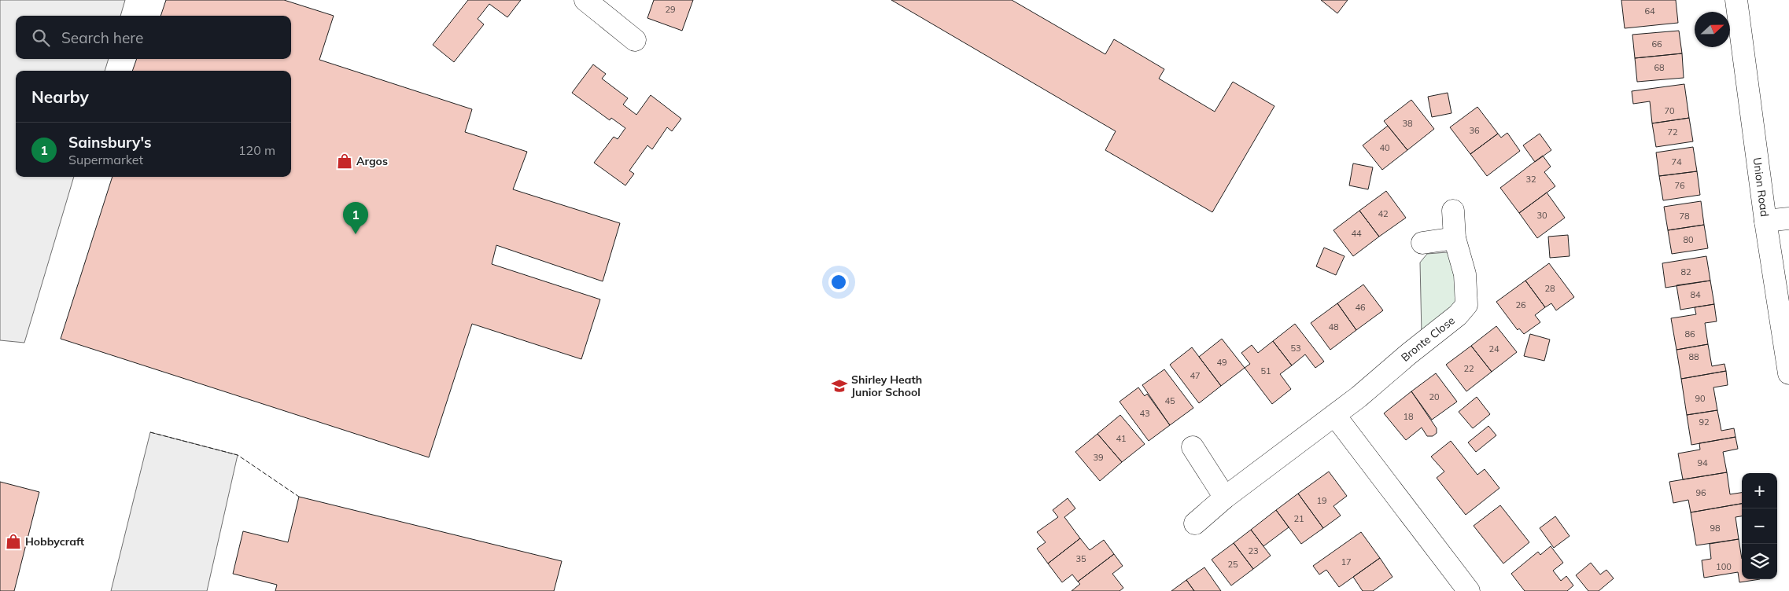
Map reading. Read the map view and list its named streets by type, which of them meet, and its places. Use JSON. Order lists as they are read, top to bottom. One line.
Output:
{"streets":{"street":["Union Road","Bronte Close"]},"places":{"shop":["Argos","Hobbycraft"],"school or university":["Shirley Heath Junior School"]},"house_numbers":["29","64","66","68","70","38","36","72","40","74","32","76","42","30","78","44","80","82","28","84","26","46","48","86","53","24","88","49","22","51","47","20","90","45","43","18","92","41","39","94","96","19","21","98","23","35","17","25","100"],"north":"right","page":{"search":"Search here","heading":"Nearby","list":[{"mark":"1","name":"Sainsbury's","note":"Supermarket","value":"120 m"}],"pins":"1","map_buttons":["+","−"]}}
